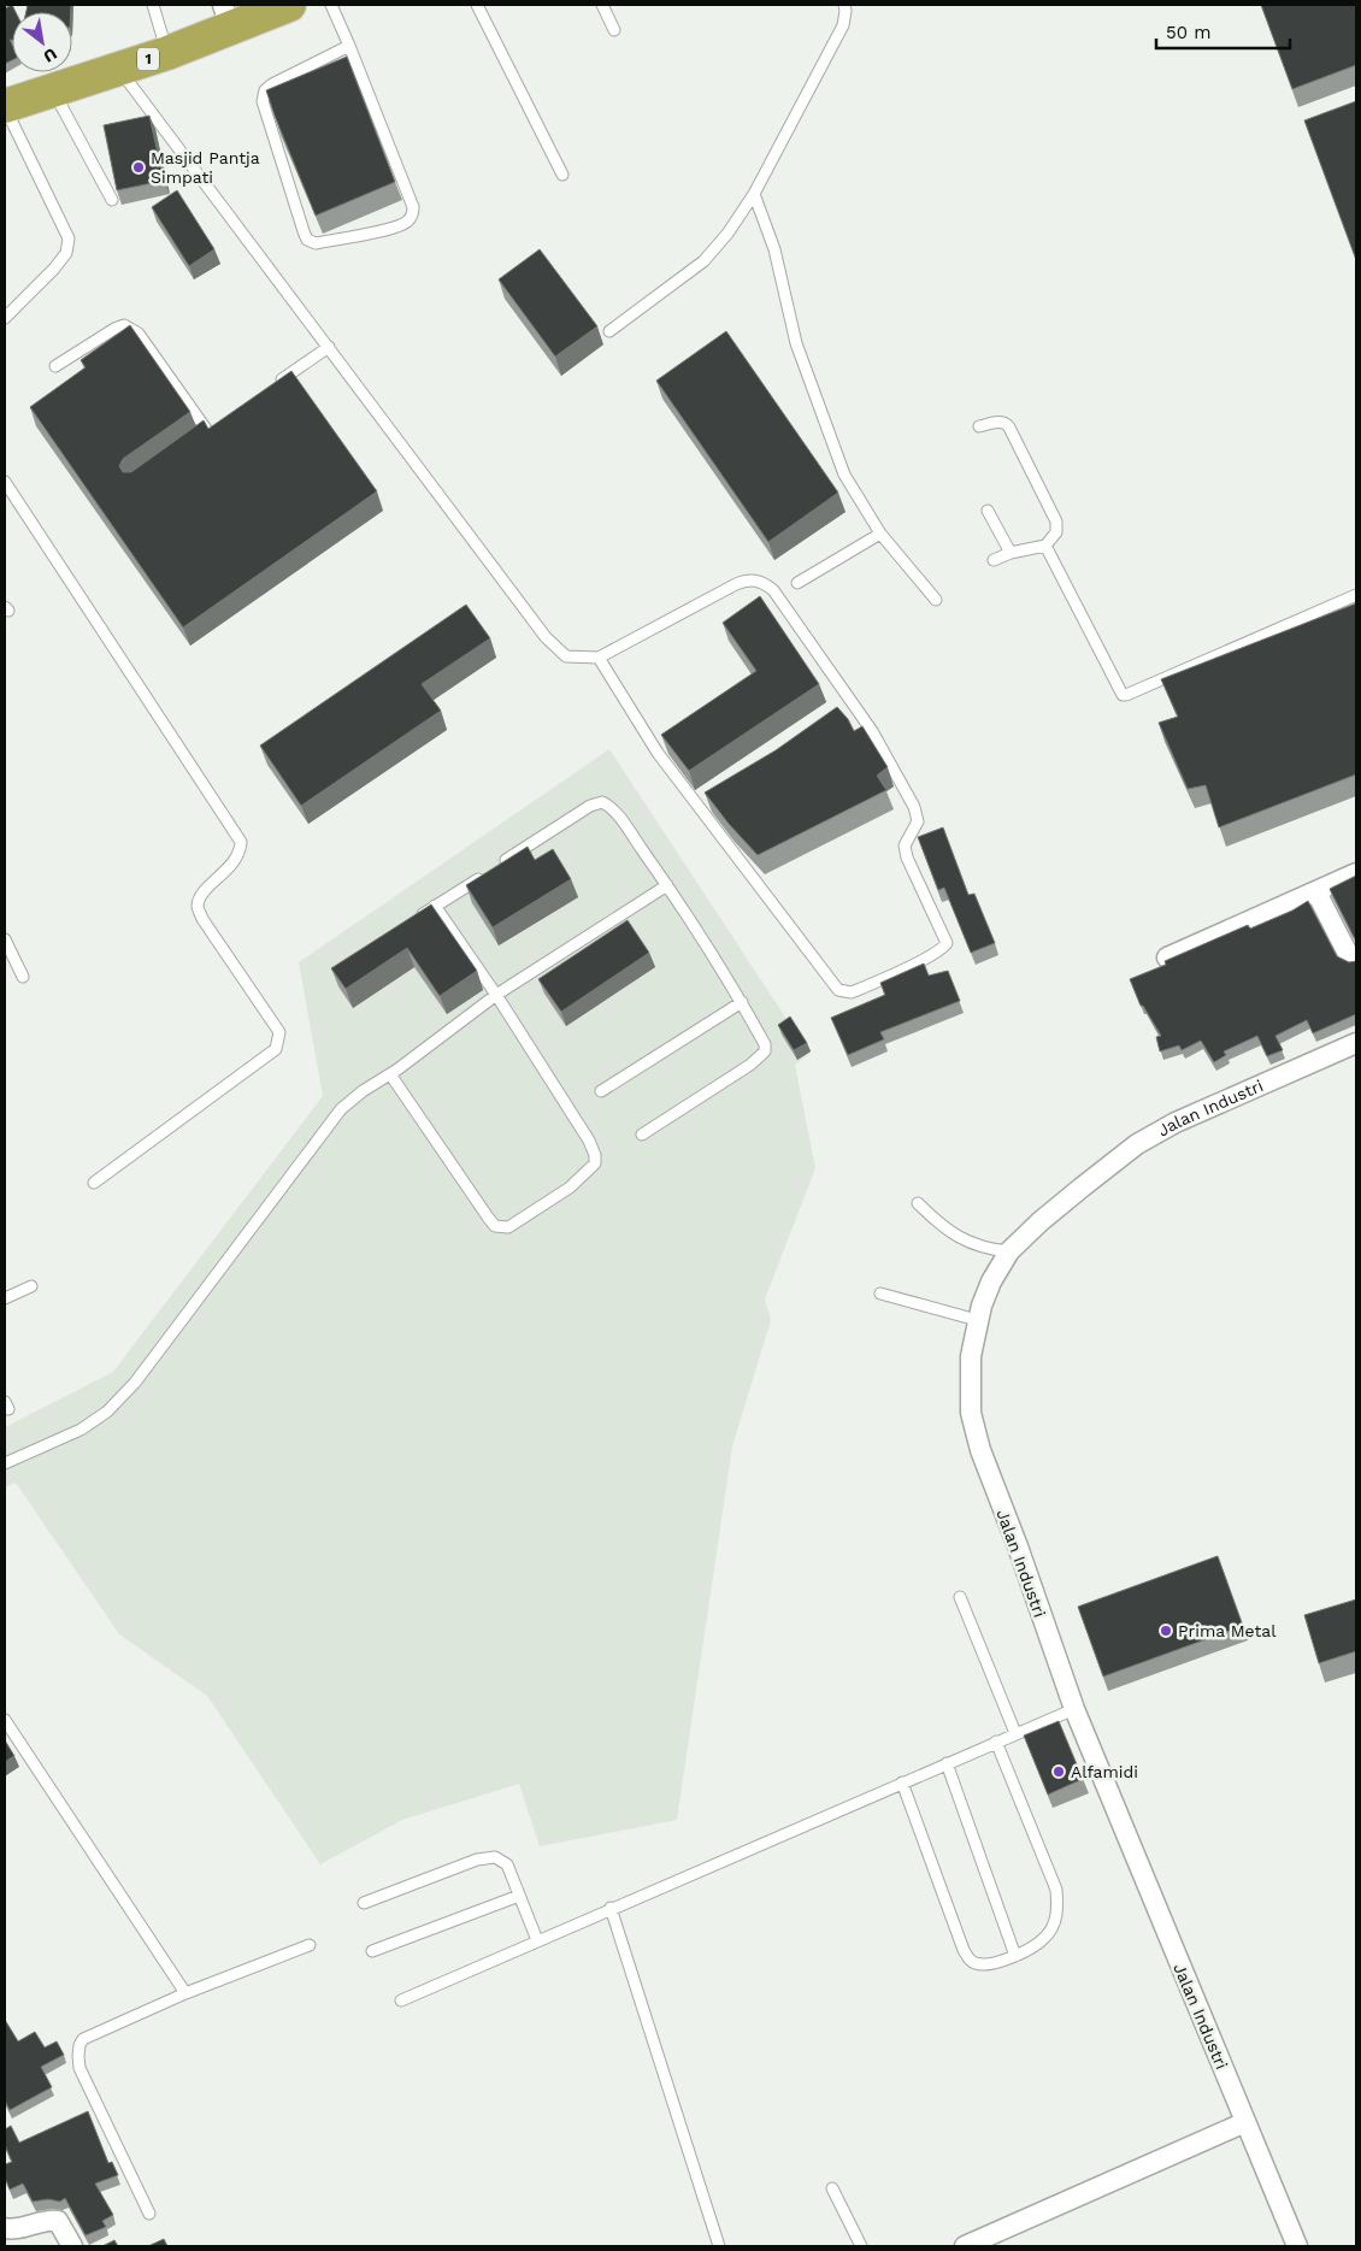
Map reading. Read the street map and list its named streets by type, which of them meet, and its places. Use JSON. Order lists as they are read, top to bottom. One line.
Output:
{"streets":{"highway":["1"],"street":["Jalan Industri"]},"places":["Masjid Pantja Simpati","Prima Metal","Alfamidi"],"scale_bar":"50 m","north":"bottom right"}
